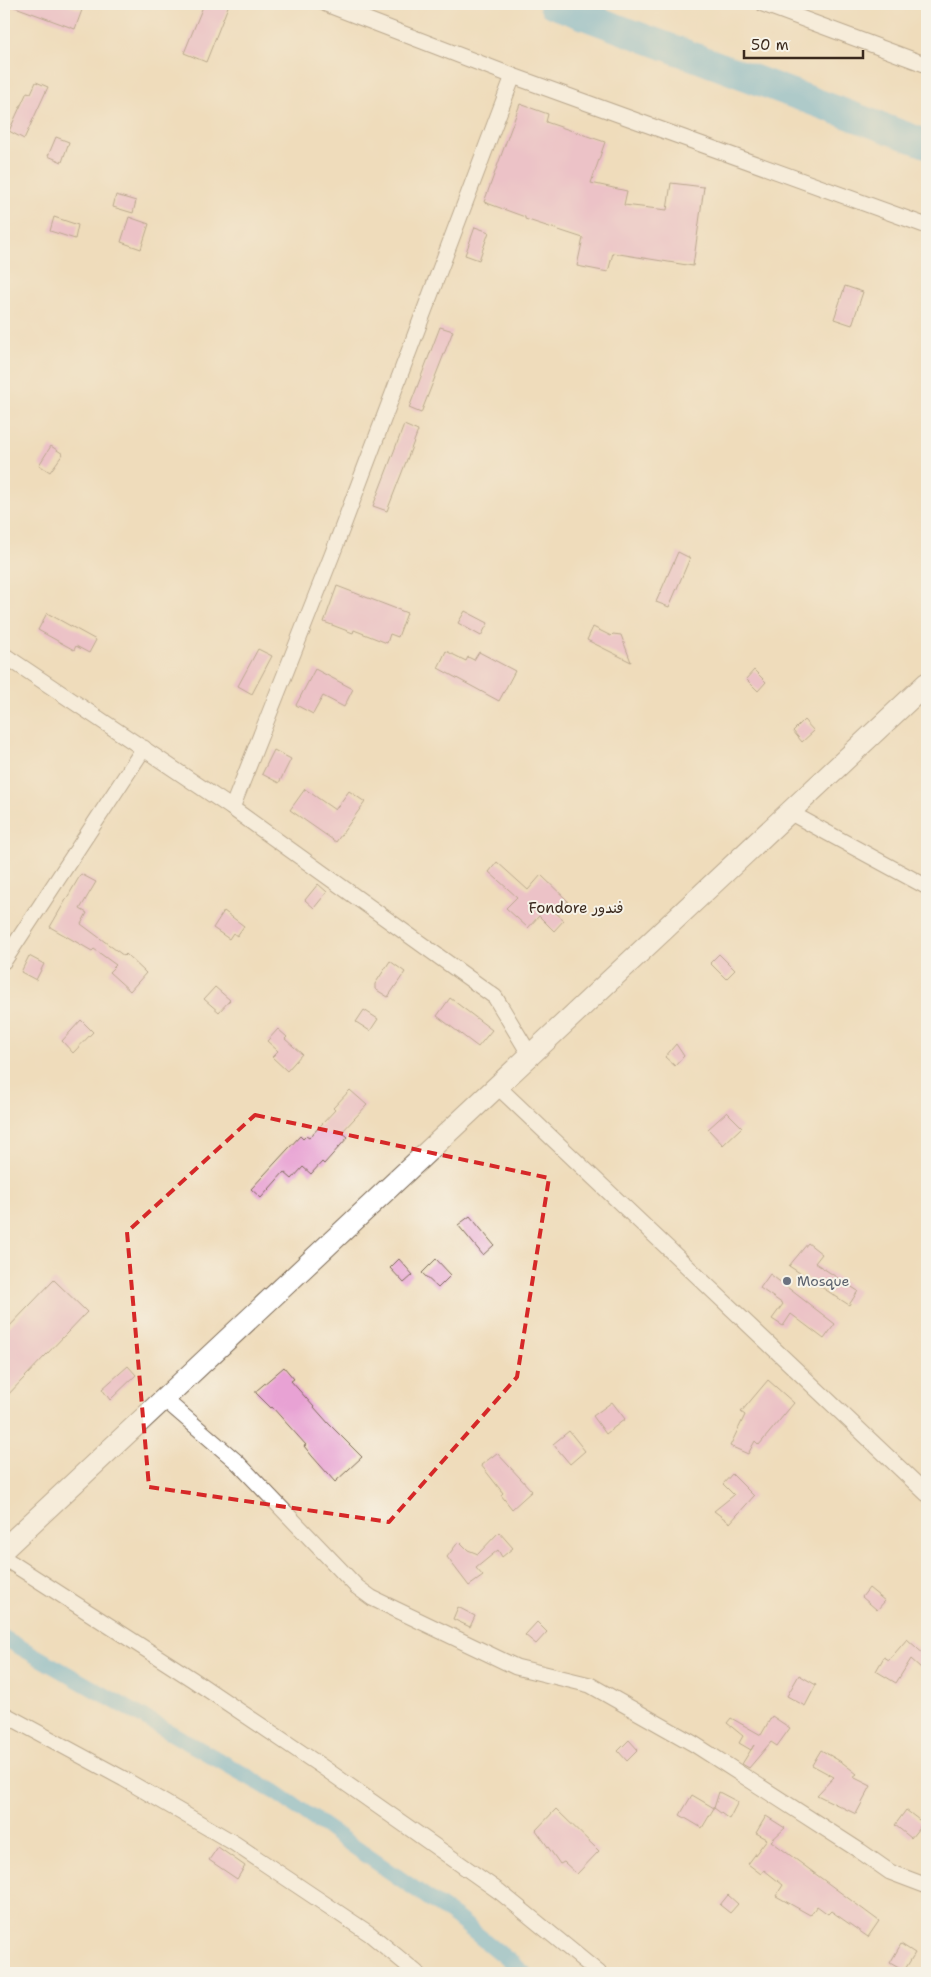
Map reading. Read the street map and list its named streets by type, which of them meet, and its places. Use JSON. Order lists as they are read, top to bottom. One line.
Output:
{"districts":["Fondore فندور"],"places":["Mosque"],"scale_bar":"50 m"}
